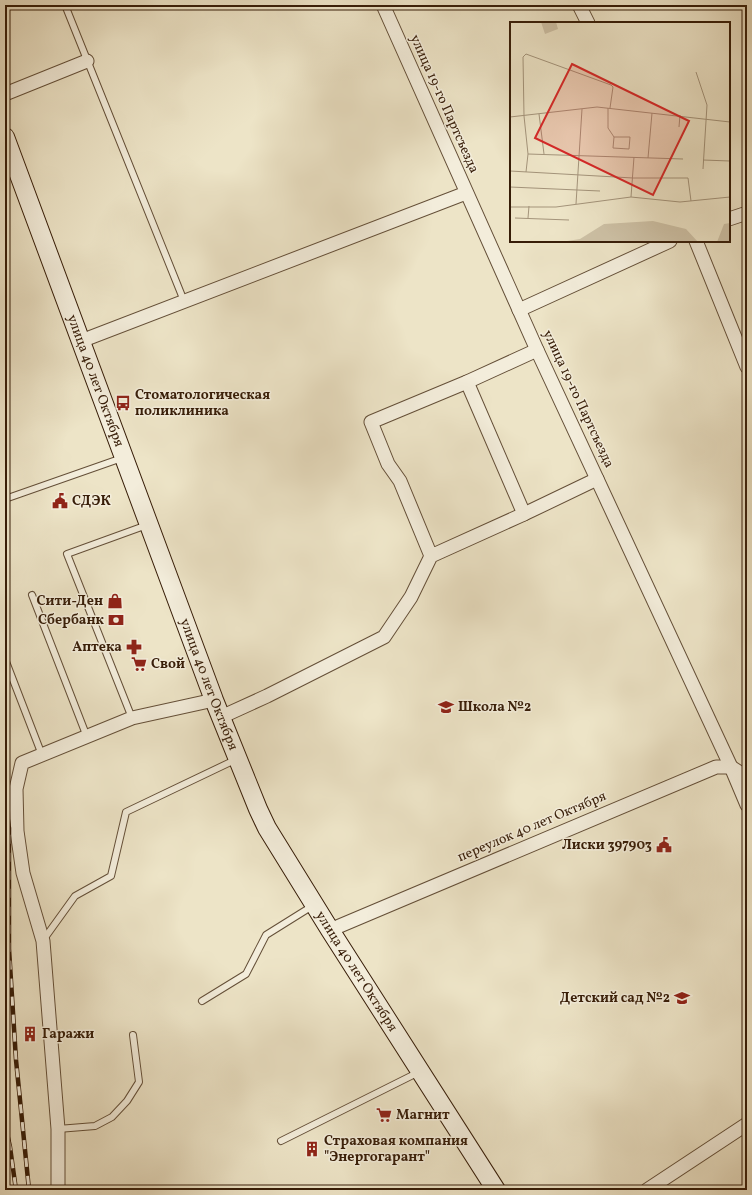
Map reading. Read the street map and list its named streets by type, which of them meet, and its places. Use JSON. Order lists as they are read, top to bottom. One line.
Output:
{"streets":{"main road":["улица 40 лет Октября"],"street":["улица 19-го Партсъезда","переулок 40 лет Октября"]},"crossings":[["улица 19-го Партсъезда","переулок 40 лет Октября"],["улица 40 лет Октября","переулок 40 лет Октября"]],"places":{"bus stop":["Стоматологическая поликлиника"],"public building":["СДЭК","Лиски 397903"],"shop":["Сити-Ден"],"bank":["Сбербанк"],"pharmacy":["Аптека"],"supermarket":["Свой","Магнит"],"school or university":["Школа №2","Детский сад №2"],"building":["Гаражи","Страховая компания \"Энергогарант\""]}}
